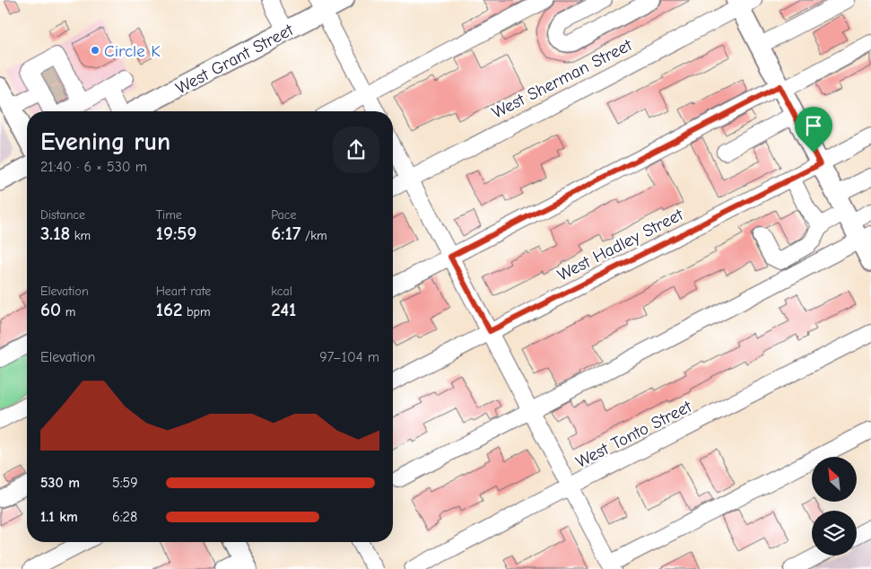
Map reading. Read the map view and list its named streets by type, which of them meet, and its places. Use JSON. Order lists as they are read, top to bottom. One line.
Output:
{"streets":{"main road":["West Grant Street"],"street":["West Sherman Street","West Hadley Street","West Tonto Street"]},"places":["Circle K"],"north":"top left","page":{"heading":["Evening run","21:40 · 6 × 530 m"],"stats":[["Distance","3.18 km"],["Time","19:59"],["Pace","6:17 /km"],["Elevation","60 m"],["Heart rate","162 bpm"],["kcal","241"]],"chart":["Elevation","97–104 m"],"list":[{"name":"530 m","note":"5:59"},{"name":"1.1 km","note":"6:28"}]}}
